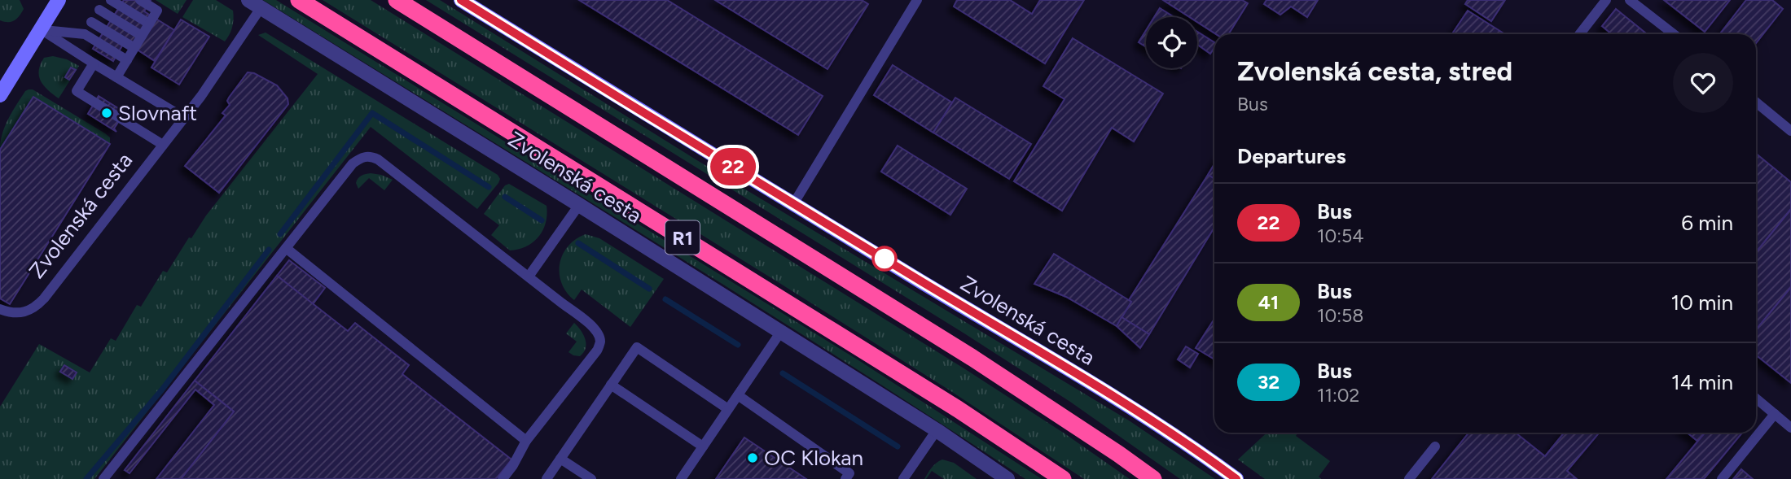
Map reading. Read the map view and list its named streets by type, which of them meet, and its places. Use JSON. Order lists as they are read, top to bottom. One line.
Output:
{"streets":{"highway":["R1"],"main road":["Zvolenská cesta"]},"places":["Slovnaft","OC Klokan"],"lines":["bus line 22"],"page":{"on_map":"22","heading":[["Zvolenská cesta, stred","Bus"],"Departures"],"list":[{"mark":"22","name":"Bus","note":"10:54","value":"6 min"},{"mark":"41","name":"Bus","note":"10:58","value":"10 min"},{"mark":"32","name":"Bus","note":"11:02","value":"14 min"}]}}
